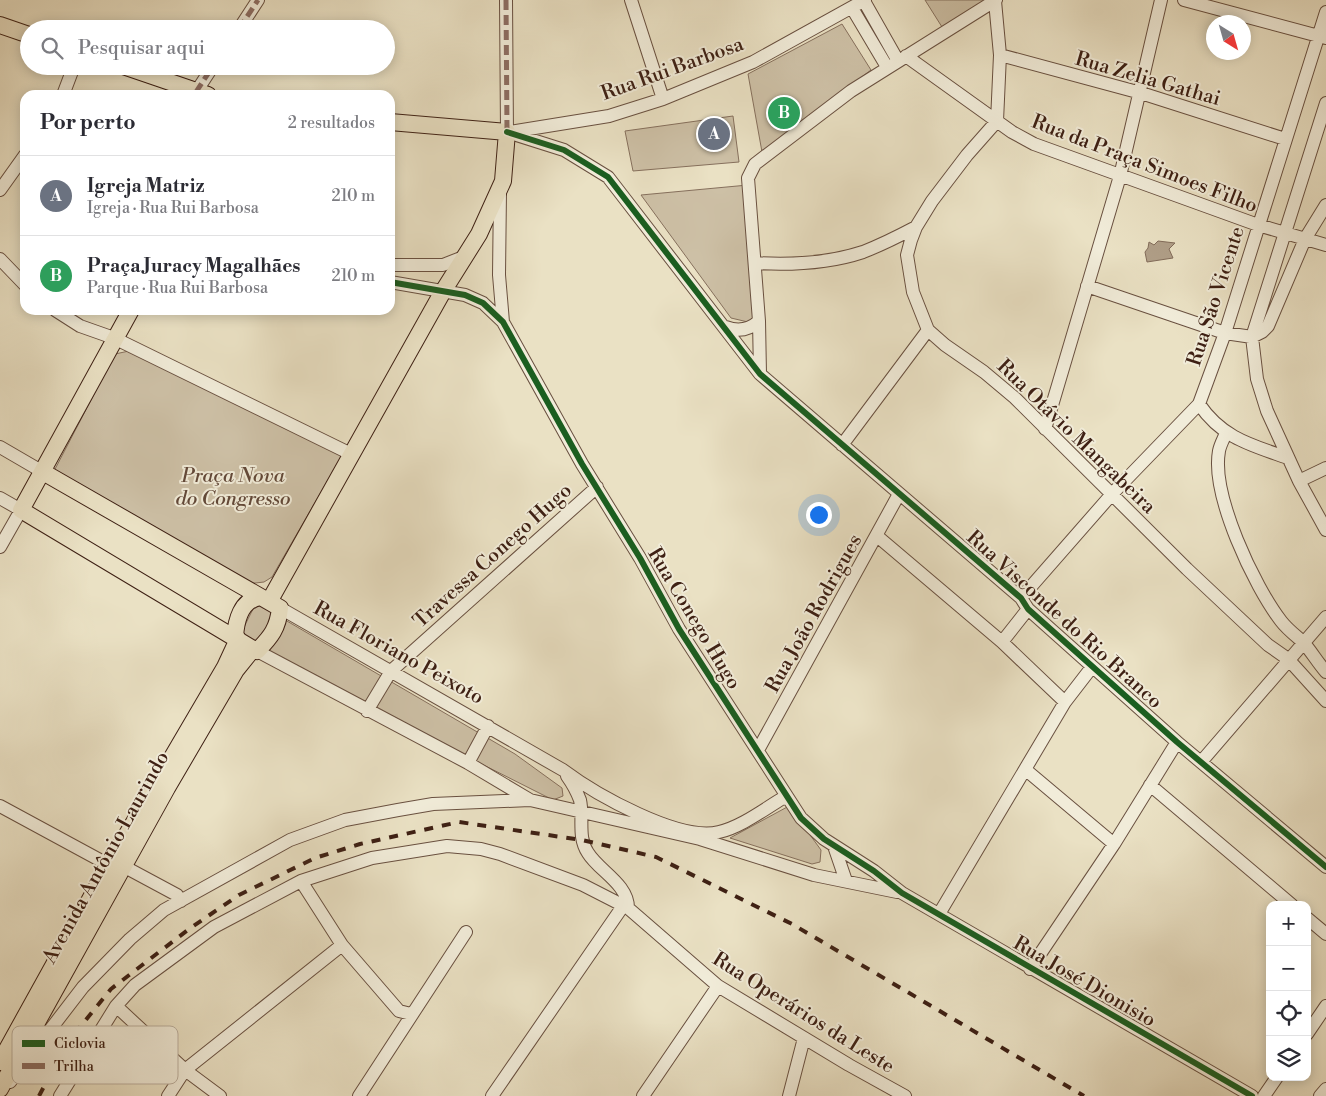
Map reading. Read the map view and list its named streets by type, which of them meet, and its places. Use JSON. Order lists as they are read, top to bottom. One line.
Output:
{"streets":{"main road":["Rua Rui Barbosa","Rua Floriano Peixoto","Avenida Antônio Laurindo"],"street":["Rua Zelia Gathai","Rua da Praça Simoes Filho","Rua São Vicente","Rua Otávio Mangabeira","Travessa Conego Hugo","Rua João Rodrigues","Rua Conego Hugo","Rua Visconde do Rio Branco","Rua José Dionisio","Rua Operários da Leste"]},"crossings":[["Rua Rui Barbosa","Rua Visconde do Rio Branco"],["Rua Zelia Gathai","Rua São Vicente"],["Rua da Praça Simoes Filho","Rua São Vicente"],["Rua da Praça Simoes Filho","Rua Otávio Mangabeira"],["Travessa Conego Hugo","Rua Conego Hugo"],["Travessa Conego Hugo","Rua Floriano Peixoto"],["Rua João Rodrigues","Rua Conego Hugo"],["Rua João Rodrigues","Rua Visconde do Rio Branco"],["Rua Conego Hugo","Rua Floriano Peixoto"],["Rua Conego Hugo","Rua José Dionisio"],["Rua Floriano Peixoto","Avenida Antônio Laurindo"]],"parks":["Praça Nova do Congresso"],"legend":["Ciclovia","Trilha"],"north":"bottom right","page":{"search":"Pesquisar aqui","heading":["Por perto","2 resultados"],"pins":["B","A"],"list":[{"mark":"A","name":"Igreja Matriz","note":"Igreja · Rua Rui Barbosa","value":"210 m"},{"mark":"B","name":"Praça Juracy Magalhães","note":"Parque · Rua Rui Barbosa","value":"210 m"}],"map_buttons":["+","−"]}}
